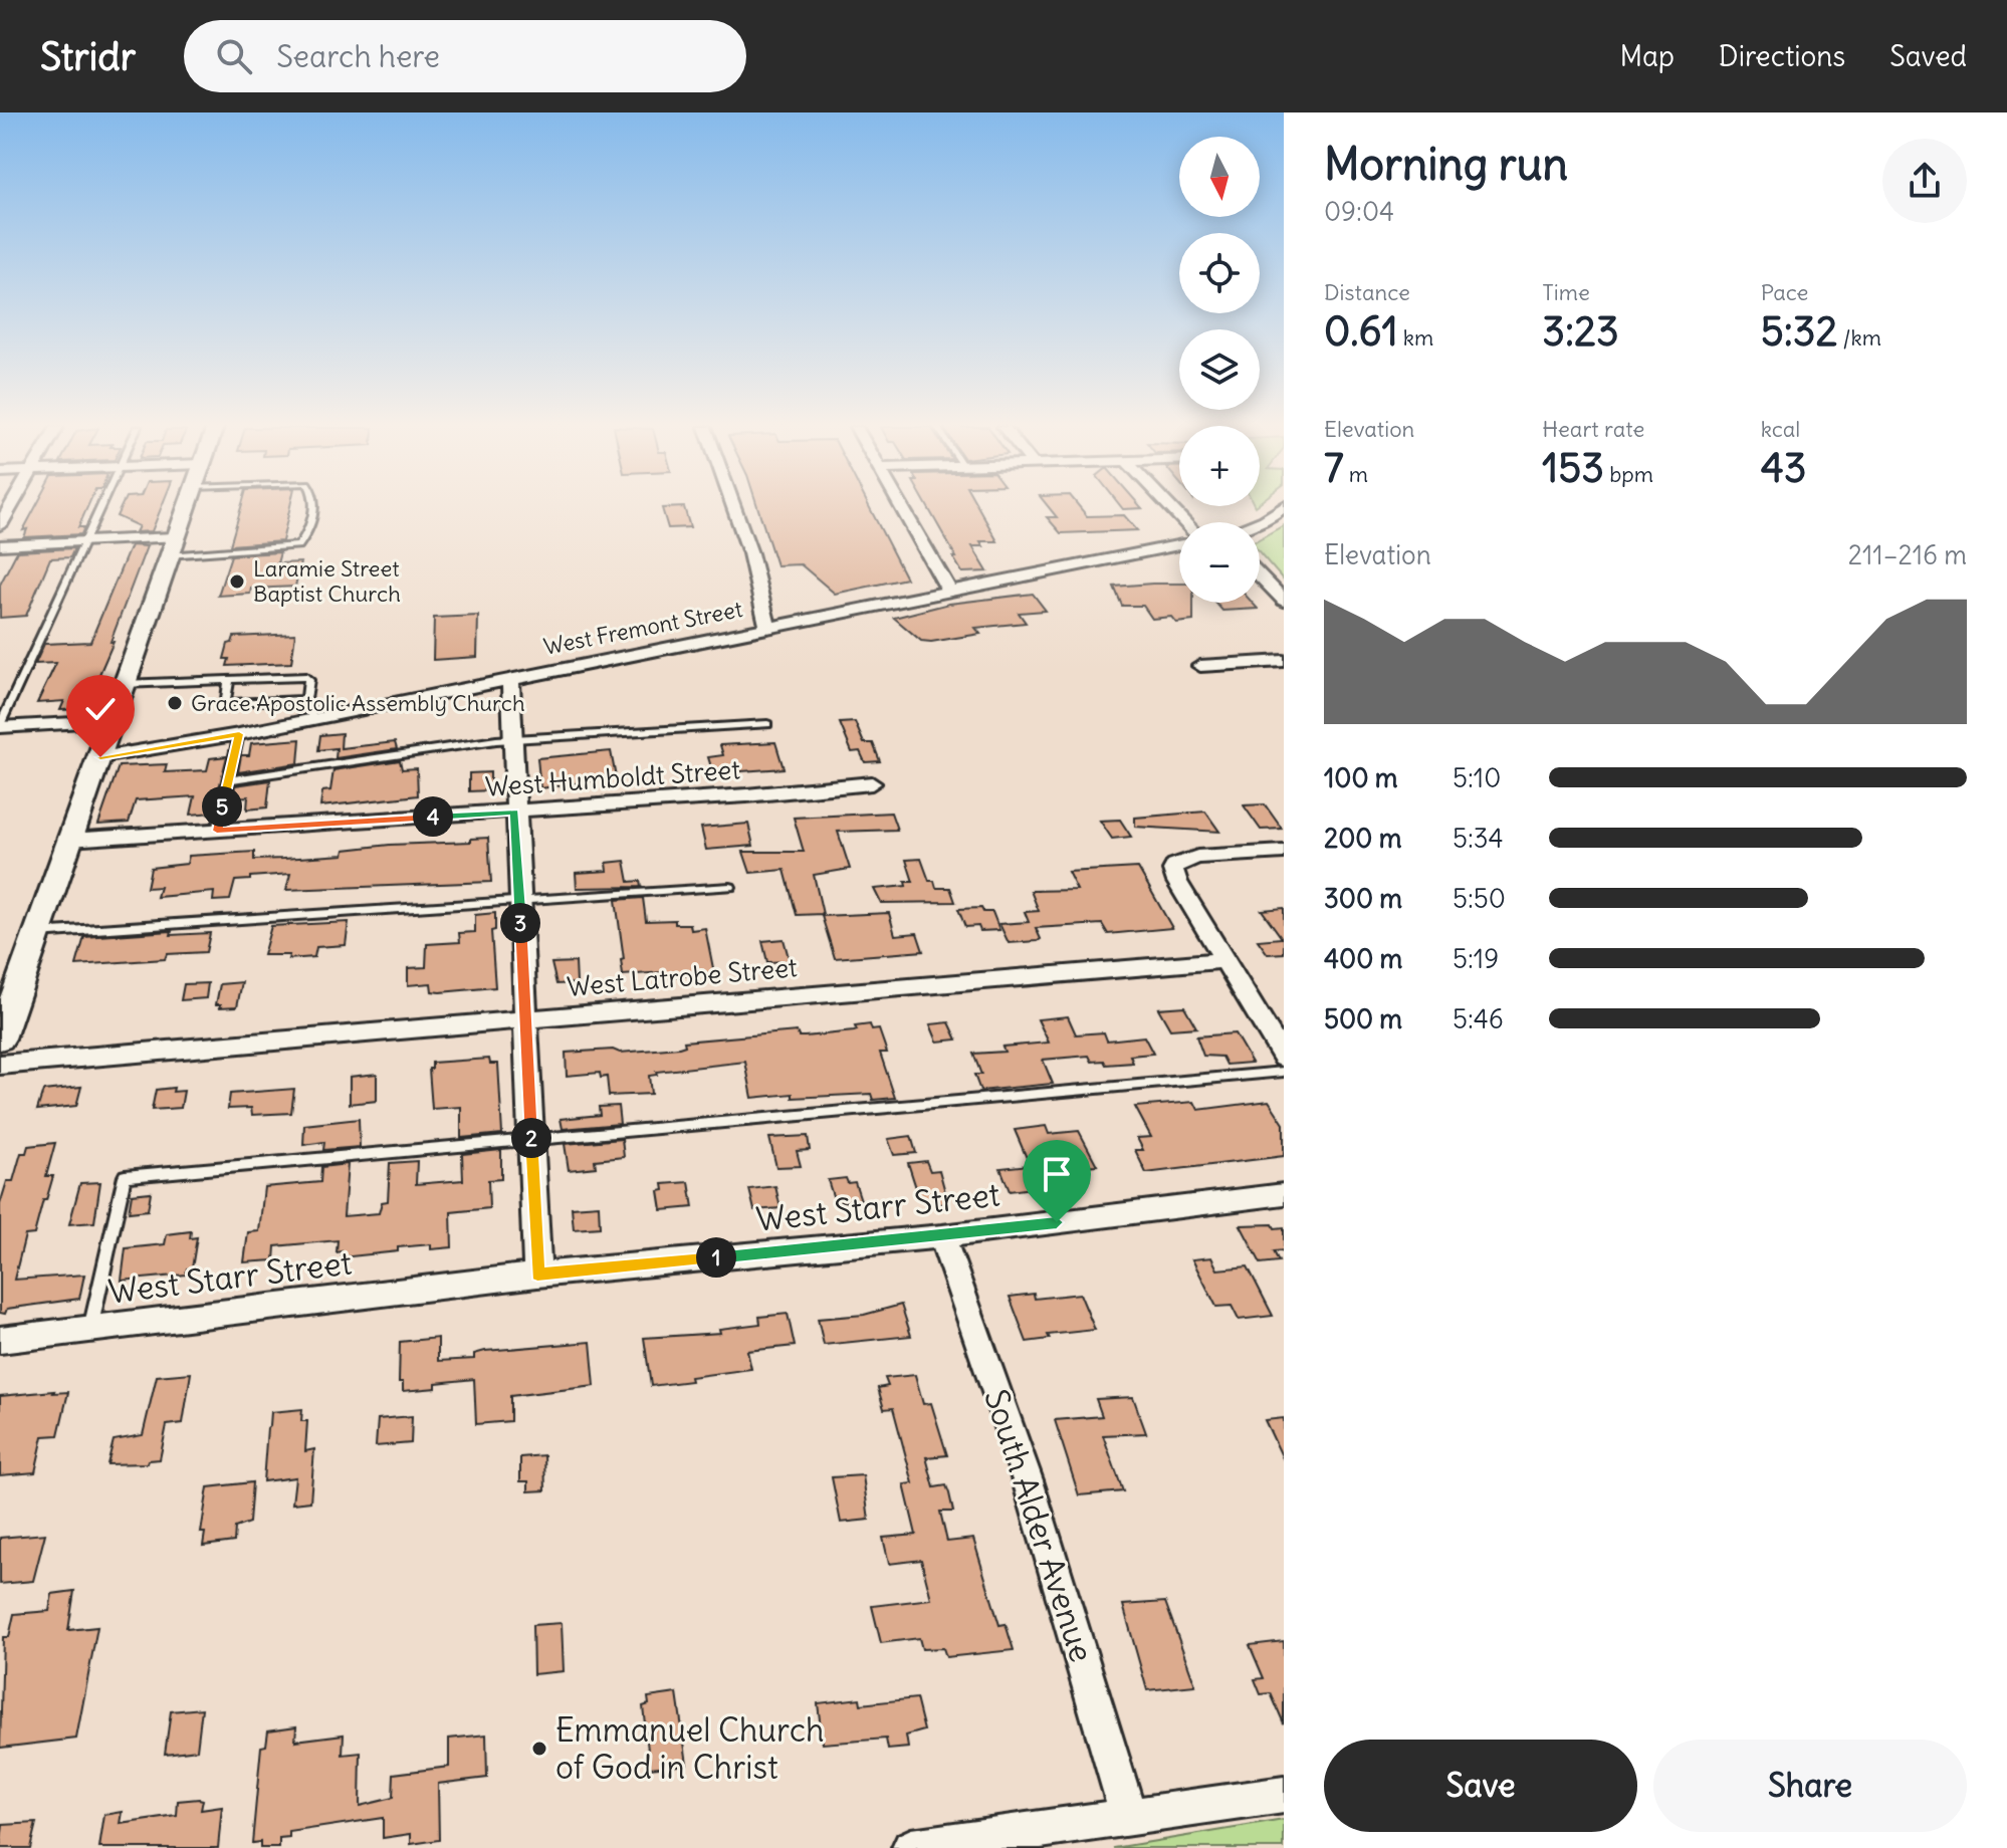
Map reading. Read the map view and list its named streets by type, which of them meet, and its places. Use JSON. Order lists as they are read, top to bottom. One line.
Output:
{"streets":{"street":["West Fremont Street","West Humboldt Street","West Latrobe Street","West Starr Street","South Alder Avenue"]},"crossings":[["West Starr Street","South Alder Avenue"]],"places":["Laramie Street Baptist Church","Grace Apostolic Assembly Church","Emmanuel Church of God in Christ"],"north":"bottom","page":{"header":"Stridr","search":"Search here","nav":["Map","Directions","Saved"],"heading":["Morning run","09:04"],"map_buttons":["+","−"],"stats":[["Distance","0.61 km"],["Time","3:23"],["Pace","5:32 /km"],["Elevation","7 m"],["Heart rate","153 bpm"],["kcal","43"]],"chart":["Elevation","211–216 m"],"list":[{"name":"100 m","note":"5:10"},{"name":"200 m","note":"5:34"},{"name":"300 m","note":"5:50"},{"name":"400 m","note":"5:19"},{"name":"500 m","note":"5:46"}],"pins":["5","4","3","2","1"],"buttons":["Save","Share"]}}
